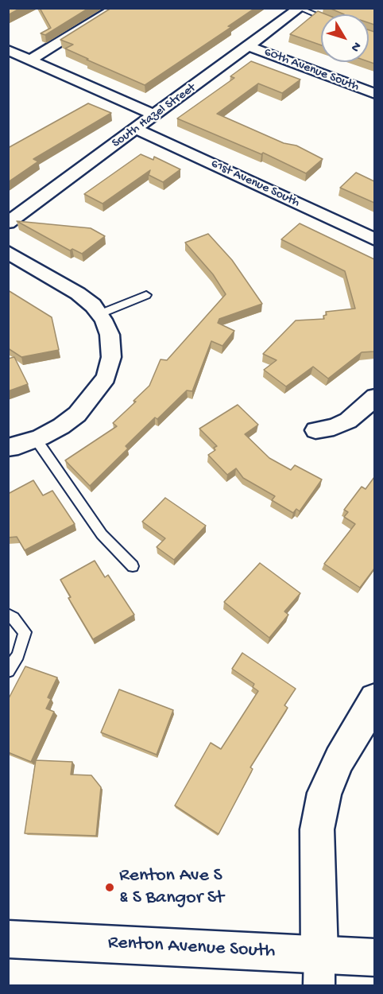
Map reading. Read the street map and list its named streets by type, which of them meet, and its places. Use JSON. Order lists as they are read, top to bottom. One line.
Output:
{"streets":{"main road":["Renton Avenue South"],"street":["60th Avenue South","South Hazel Street","61st Avenue South"]},"crossings":[["60th Avenue South","South Hazel Street"],["South Hazel Street","61st Avenue South"]],"places":["Renton Ave S & S Bangor St"],"north":"bottom right"}
